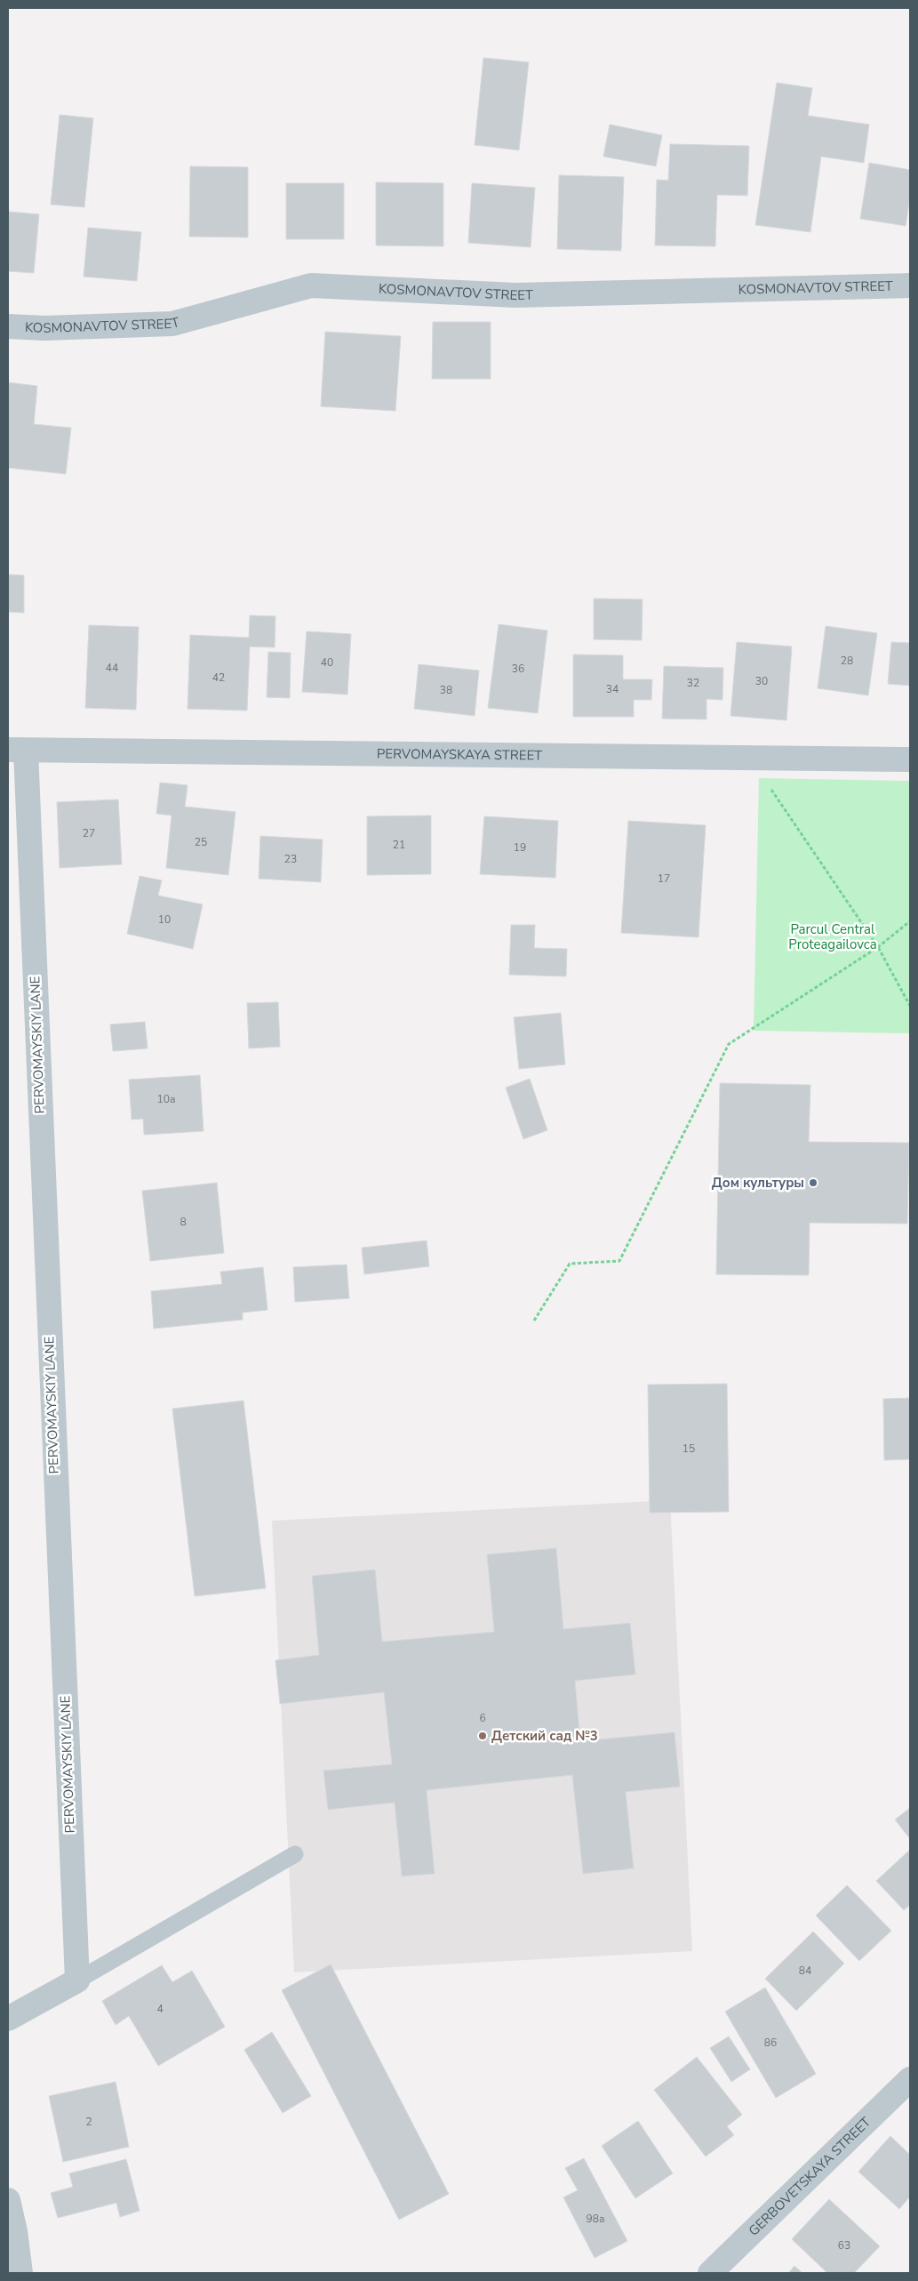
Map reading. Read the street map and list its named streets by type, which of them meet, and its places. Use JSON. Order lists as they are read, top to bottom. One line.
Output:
{"streets":{"street":["KOSMONAVTOV STREET","PERVOMAYSKAYA STREET","PERVOMAYSKIY LANE","GERBOVETSKAYA STREET"]},"crossings":[["PERVOMAYSKAYA STREET","PERVOMAYSKIY LANE"]],"parks":["Parcul Central Proteagailovca"],"places":["Дом культуры","Детский сад №3"],"house_numbers":["28","40","44","36","42","30","32","34","38","27","25","21","19","23","17","10","10а","8","15","6","84","4","86","2","98а","63"]}
